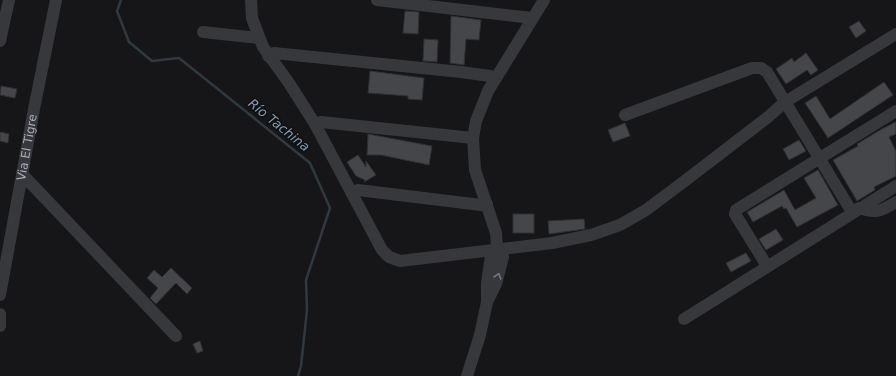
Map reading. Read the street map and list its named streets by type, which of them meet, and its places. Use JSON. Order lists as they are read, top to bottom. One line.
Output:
{"streets":{"street":["Via El Tigre"]},"water":["Río Tachina"]}
